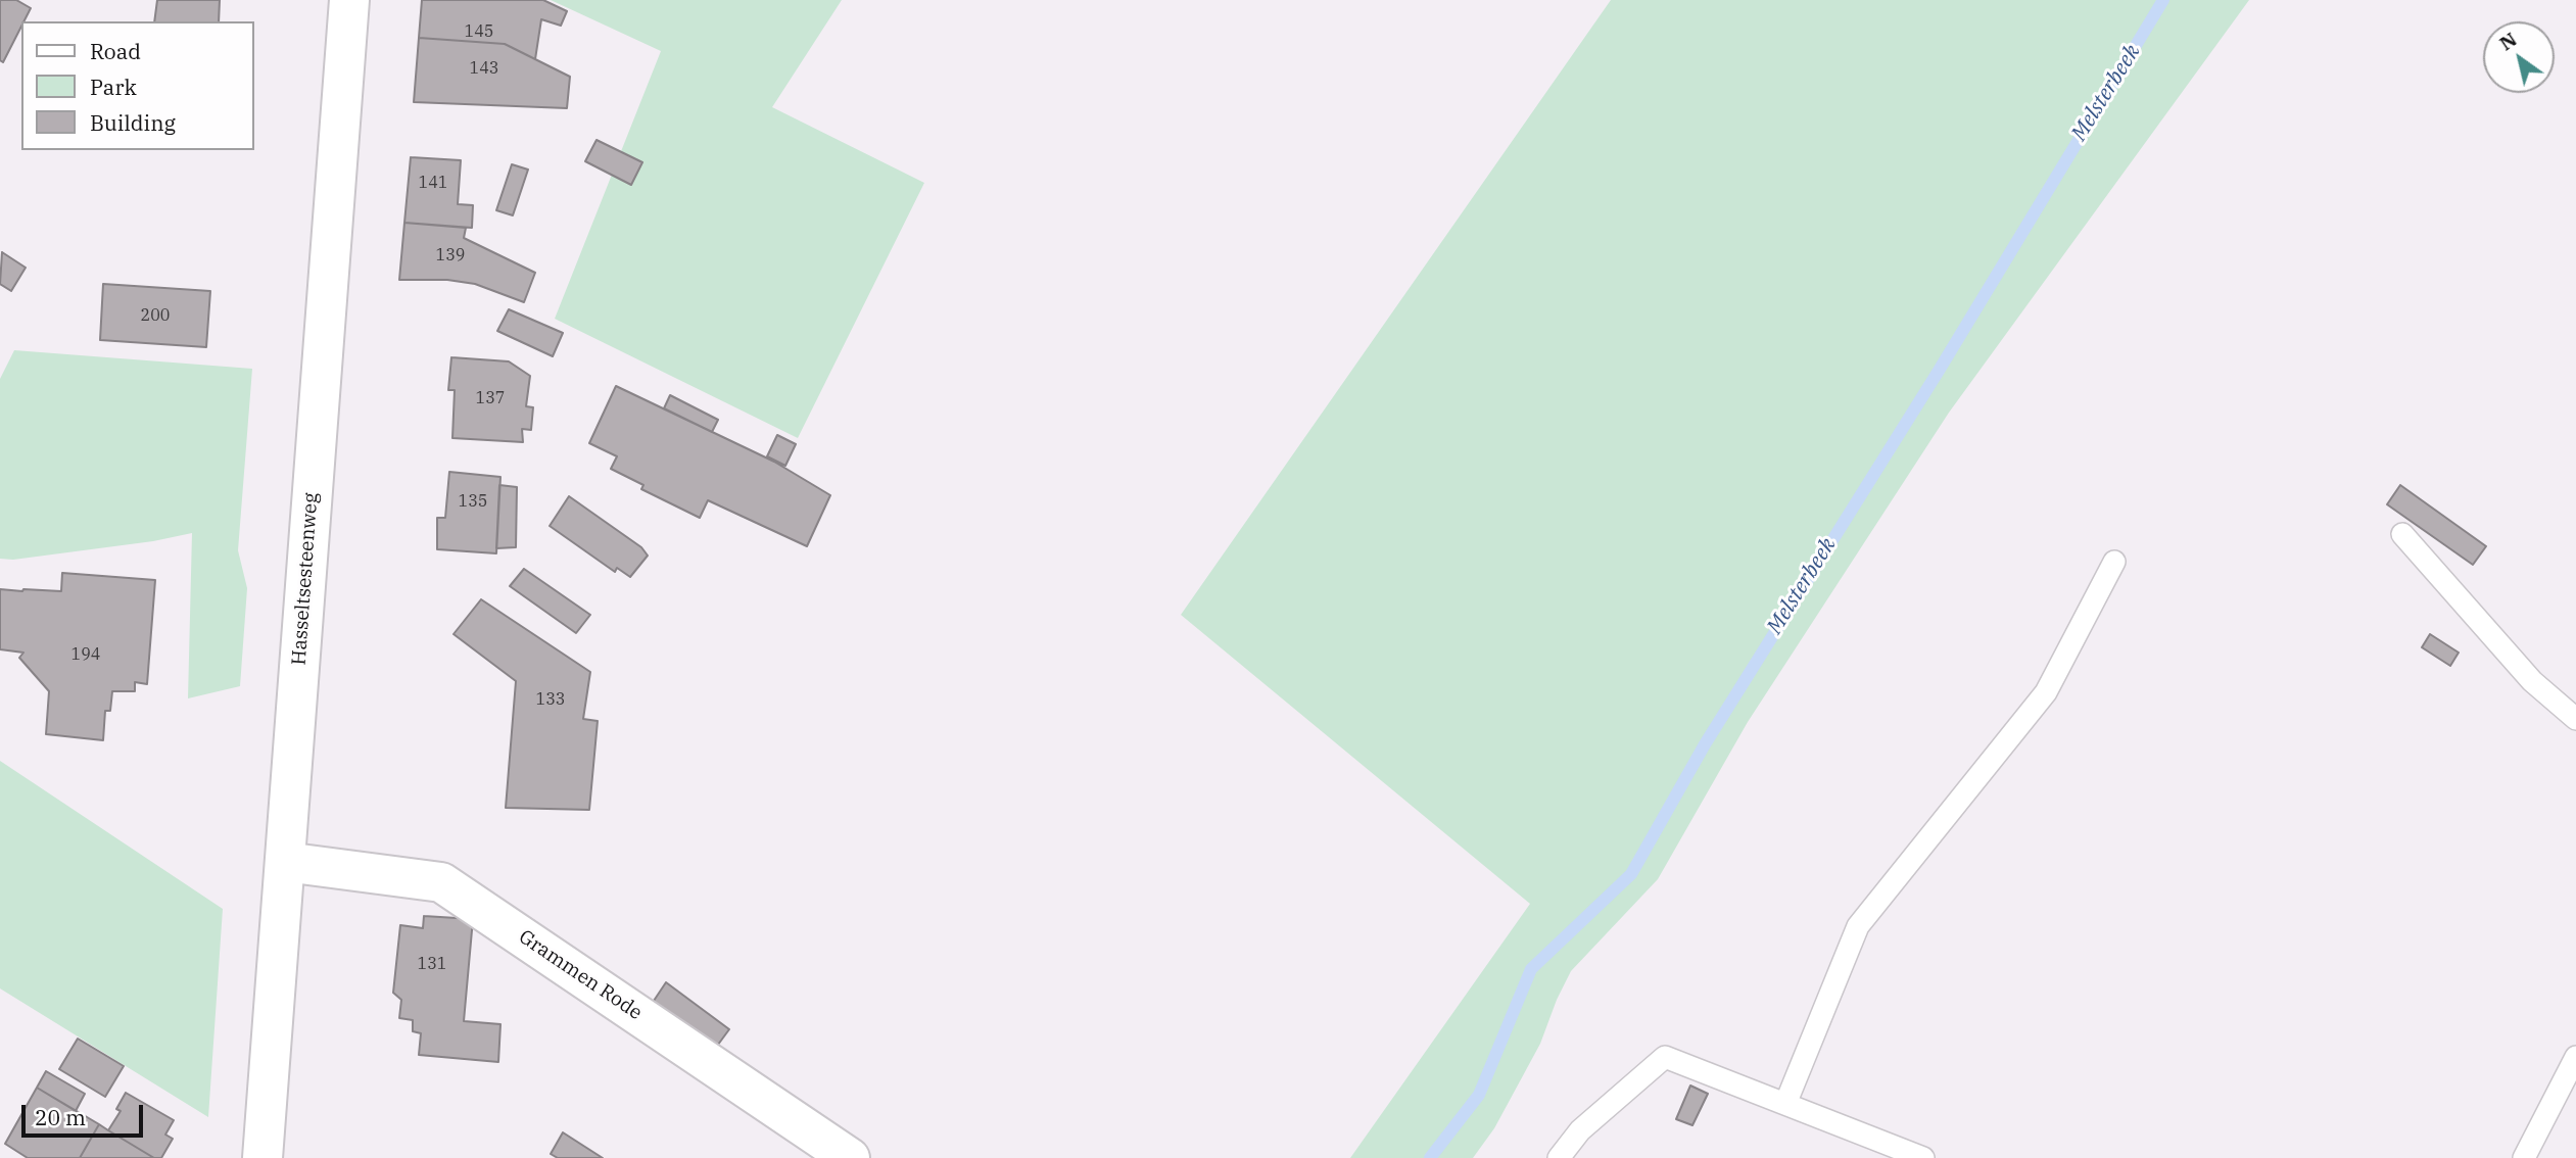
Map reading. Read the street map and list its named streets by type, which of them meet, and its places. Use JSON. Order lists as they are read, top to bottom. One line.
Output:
{"streets":{"main road":["Hasseltsesteenweg","Grammen Rode"]},"crossings":[["Hasseltsesteenweg","Grammen Rode"]],"water":["Melsterbeek"],"house_numbers":["145","143","141","139","200","137","135","194","133","131"],"legend":["Road","Park","Building"],"scale_bar":"20 m","north":"top left"}
